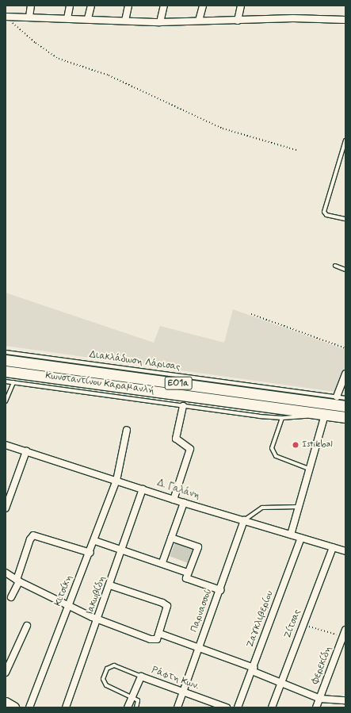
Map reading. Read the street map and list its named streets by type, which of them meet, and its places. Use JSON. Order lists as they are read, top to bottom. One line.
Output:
{"streets":{"main road":["ΕΟ1α","Κωνσταντίνου Καραμανλή"],"street":["Δ. Γαλάνη","Κιτσίκη","Ιακωβίδη","Παρνασσού","Ζαγκλιβερίου","Ζίτσας","Φερεκίδη","Ράφτη Κων."],"lane":["Διακλάδωση Λάρισας"]},"crossings":[["Δ. Γαλάνη","Κιτσίκη"],["Δ. Γαλάνη","Ιακωβίδη"],["Δ. Γαλάνη","Παρνασσού"],["Δ. Γαλάνη","Ζαγκλιβερίου"],["Δ. Γαλάνη","Ζίτσας"],["Παρνασσού","Ράφτη Κων."]],"places":["Istikbal"]}
